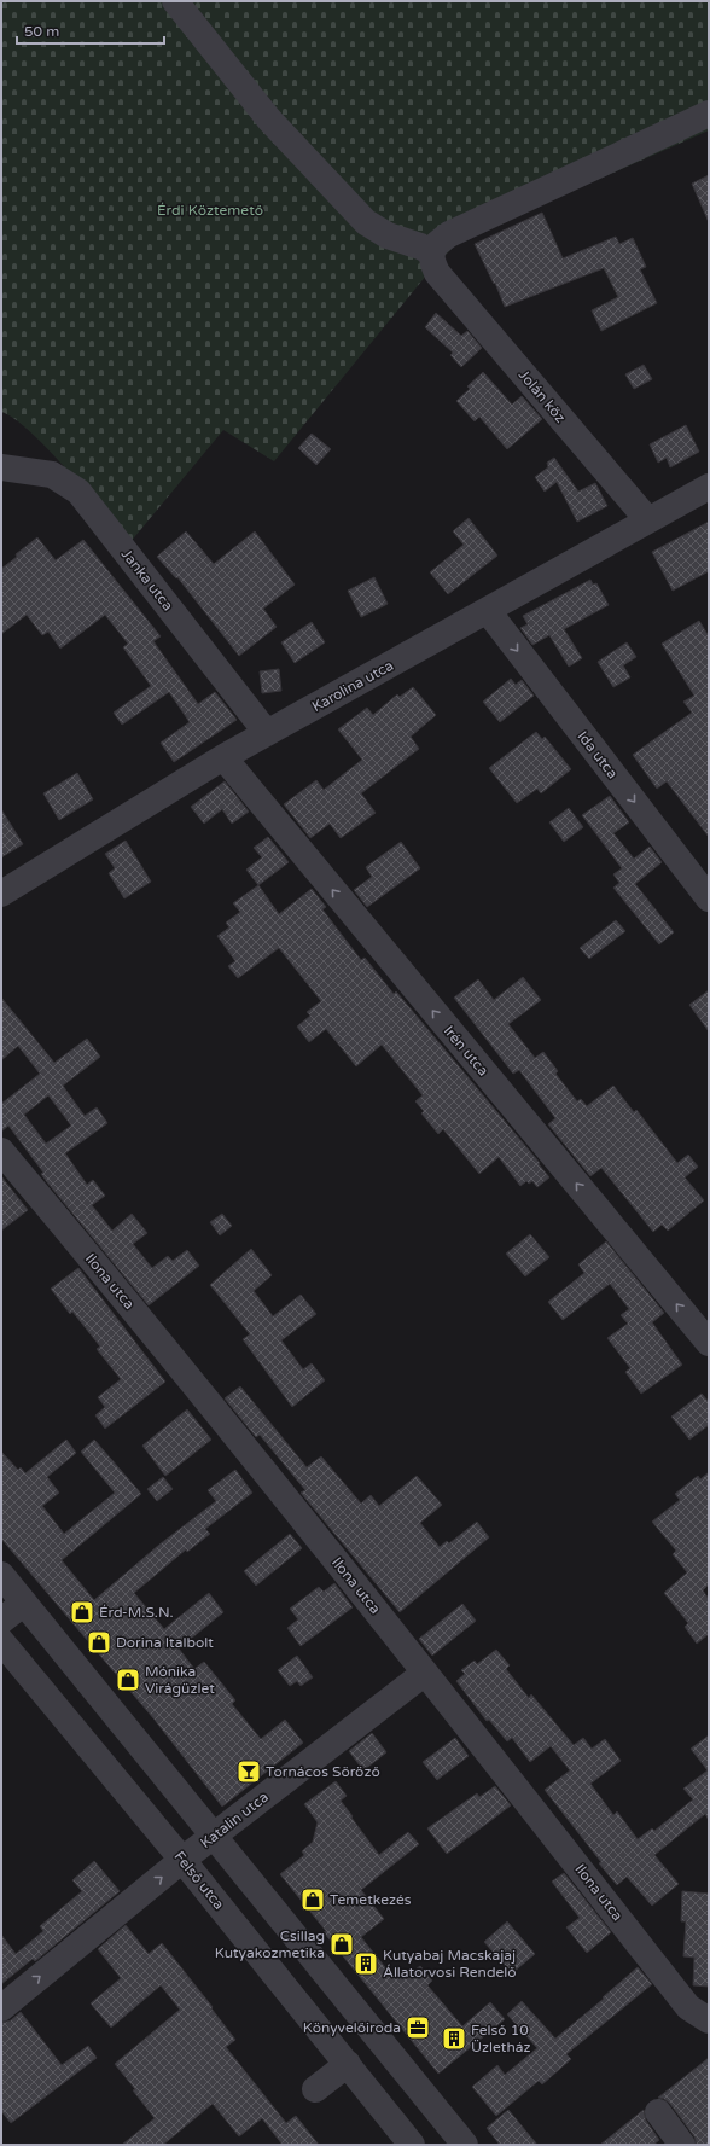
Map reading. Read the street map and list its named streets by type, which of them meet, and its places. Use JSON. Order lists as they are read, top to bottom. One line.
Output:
{"streets":{"street":["Jolán köz","Janka utca","Karolina utca","Ida utca","Irén utca","Ilona utca","Katalin utca","Felső utca"]},"crossings":[["Jolán köz","Karolina utca"],["Janka utca","Karolina utca"],["Karolina utca","Ida utca"],["Karolina utca","Irén utca"],["Ilona utca","Katalin utca"],["Katalin utca","Felső utca"]],"one_way":["Ida utca","Irén utca","Katalin utca"],"parks":["Érdi Köztemető"],"places":{"shop":["Érd-M.S.N.","Dorina Italbolt","Mónika Virágüzlet","Temetkezés","Csillag Kutyakozmetika"],"bar":["Tornácos Söröző"],"building":["Kutyabaj Macskajaj Állatorvosi Rendelő","Felső 10 Üzletház"],"office":["Könyvelőiroda"]},"scale_bar":"50 m"}
